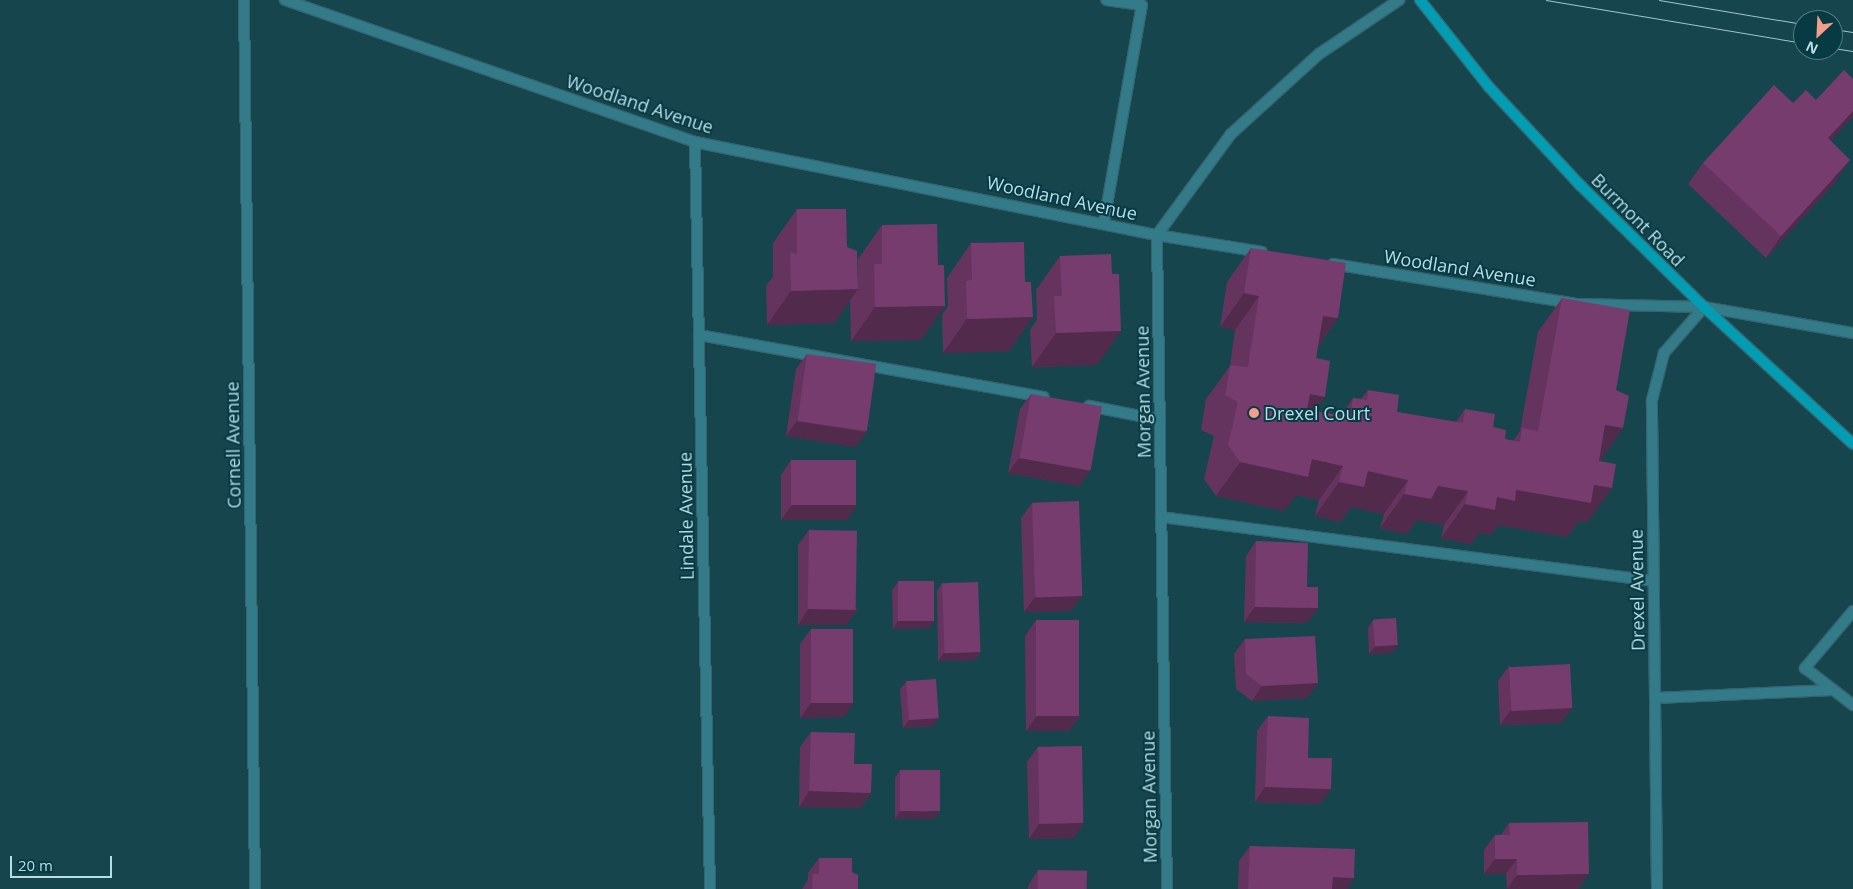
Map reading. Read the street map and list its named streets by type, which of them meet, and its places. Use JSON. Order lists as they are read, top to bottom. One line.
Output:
{"streets":{"street":["Woodland Avenue","Burmont Road","Morgan Avenue","Cornell Avenue","Lindale Avenue","Drexel Avenue"]},"crossings":[["Woodland Avenue","Burmont Road"],["Woodland Avenue","Morgan Avenue"],["Woodland Avenue","Lindale Avenue"],["Woodland Avenue","Drexel Avenue"],["Burmont Road","Drexel Avenue"]],"places":["Drexel Court"],"scale_bar":"20 m","north":"bottom left"}
